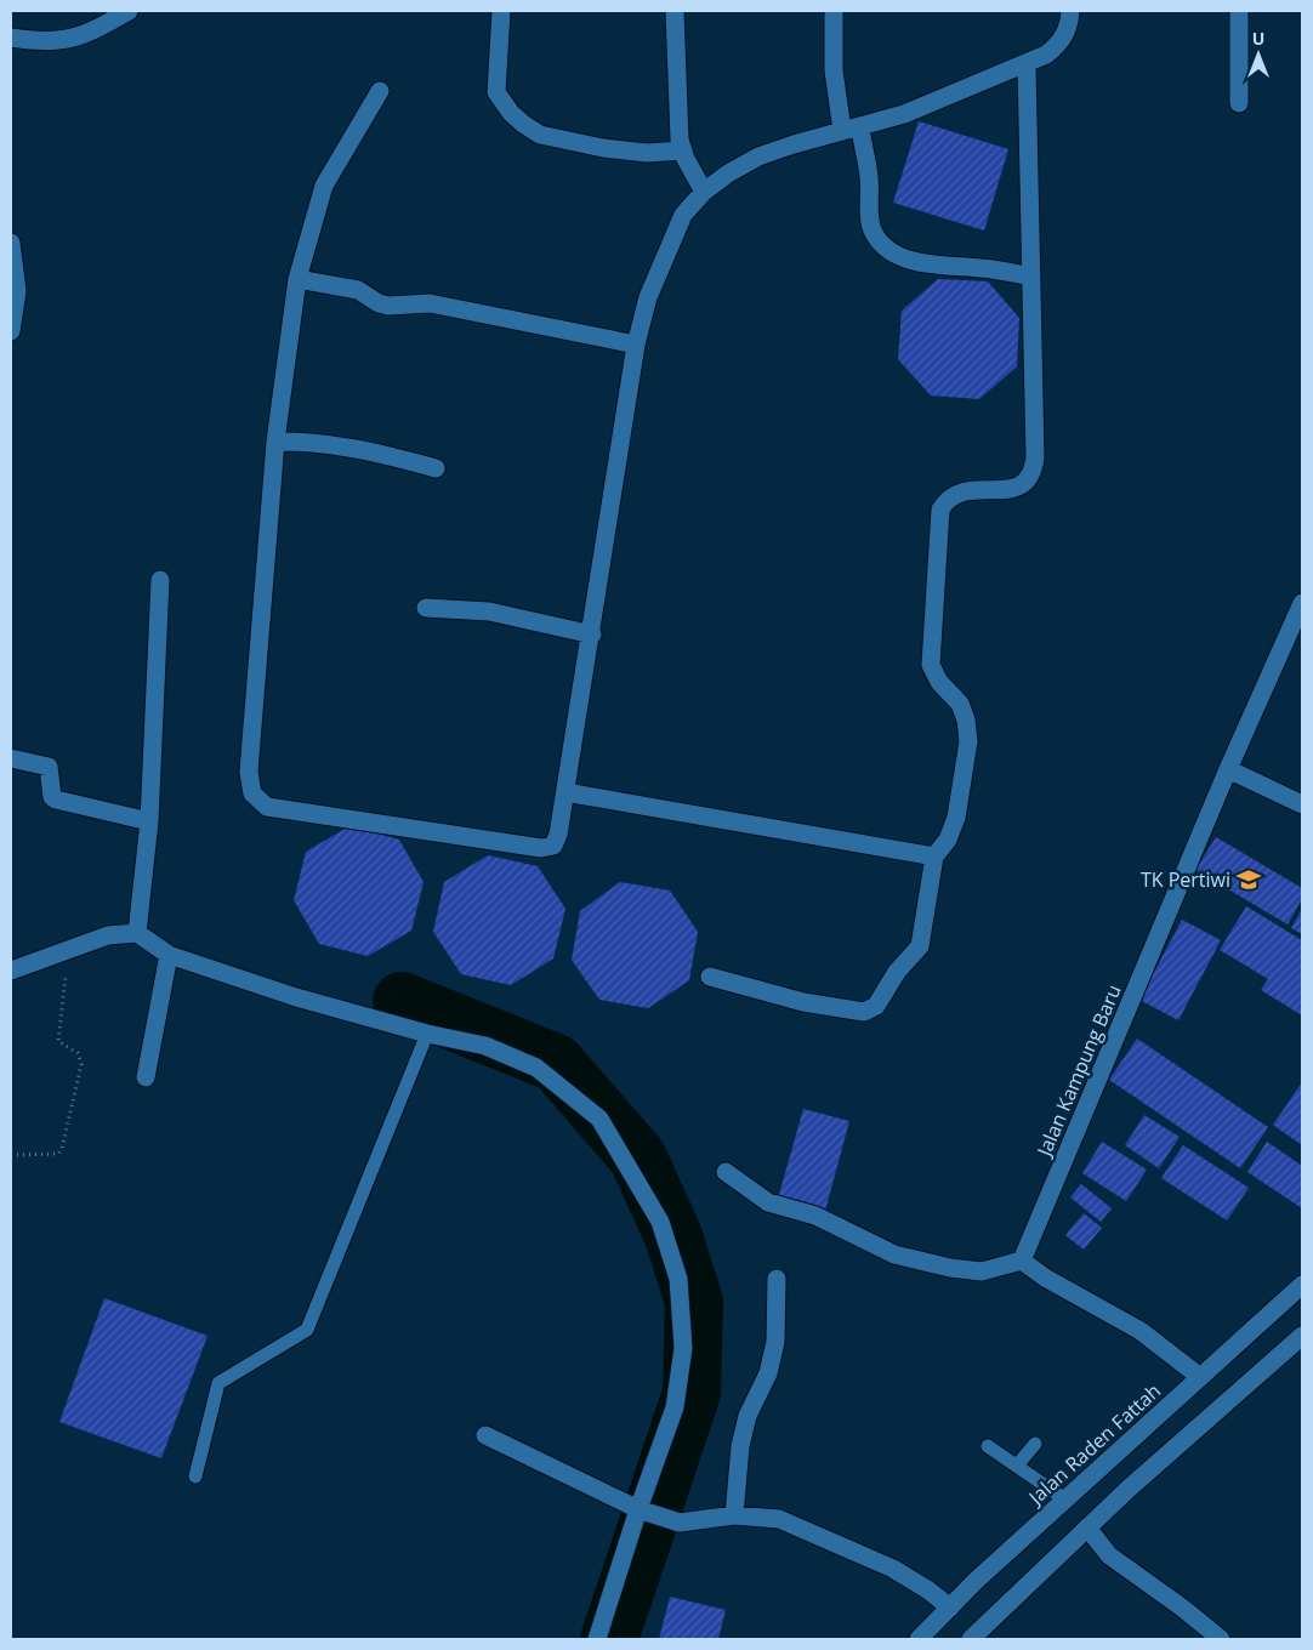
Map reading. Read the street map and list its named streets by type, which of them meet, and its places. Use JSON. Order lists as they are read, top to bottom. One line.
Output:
{"streets":{"street":["Jalan Kampung Baru","Jalan Raden Fattah"]},"places":{"school or university":["TK Pertiwi"]},"north":"top"}
